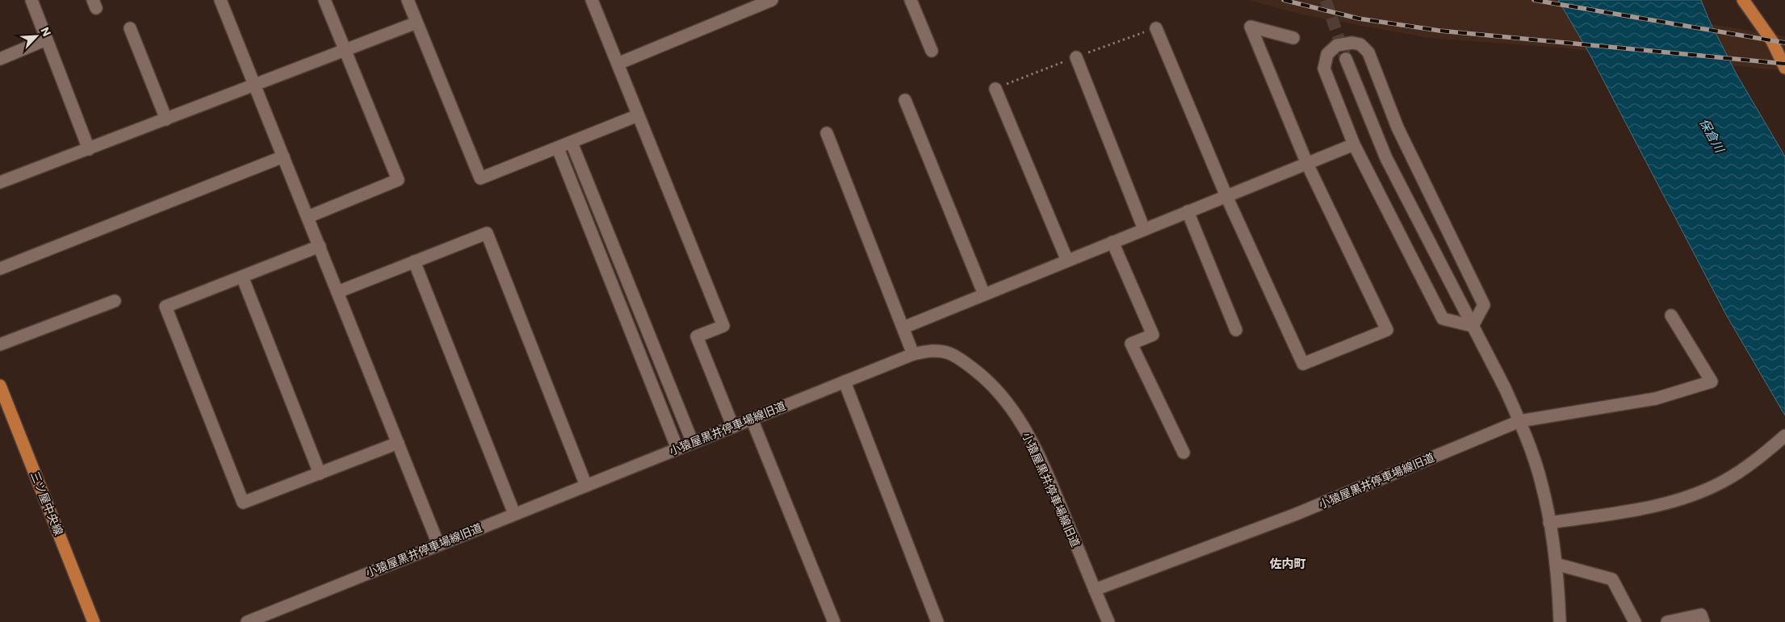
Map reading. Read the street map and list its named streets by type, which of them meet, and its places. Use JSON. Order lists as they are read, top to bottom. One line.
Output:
{"streets":{"main road":["三ツ屋中央線"],"street":["小猿屋黒井停車場線旧道"]},"districts":["佐内町"],"water":["保倉川"],"north":"top right"}
